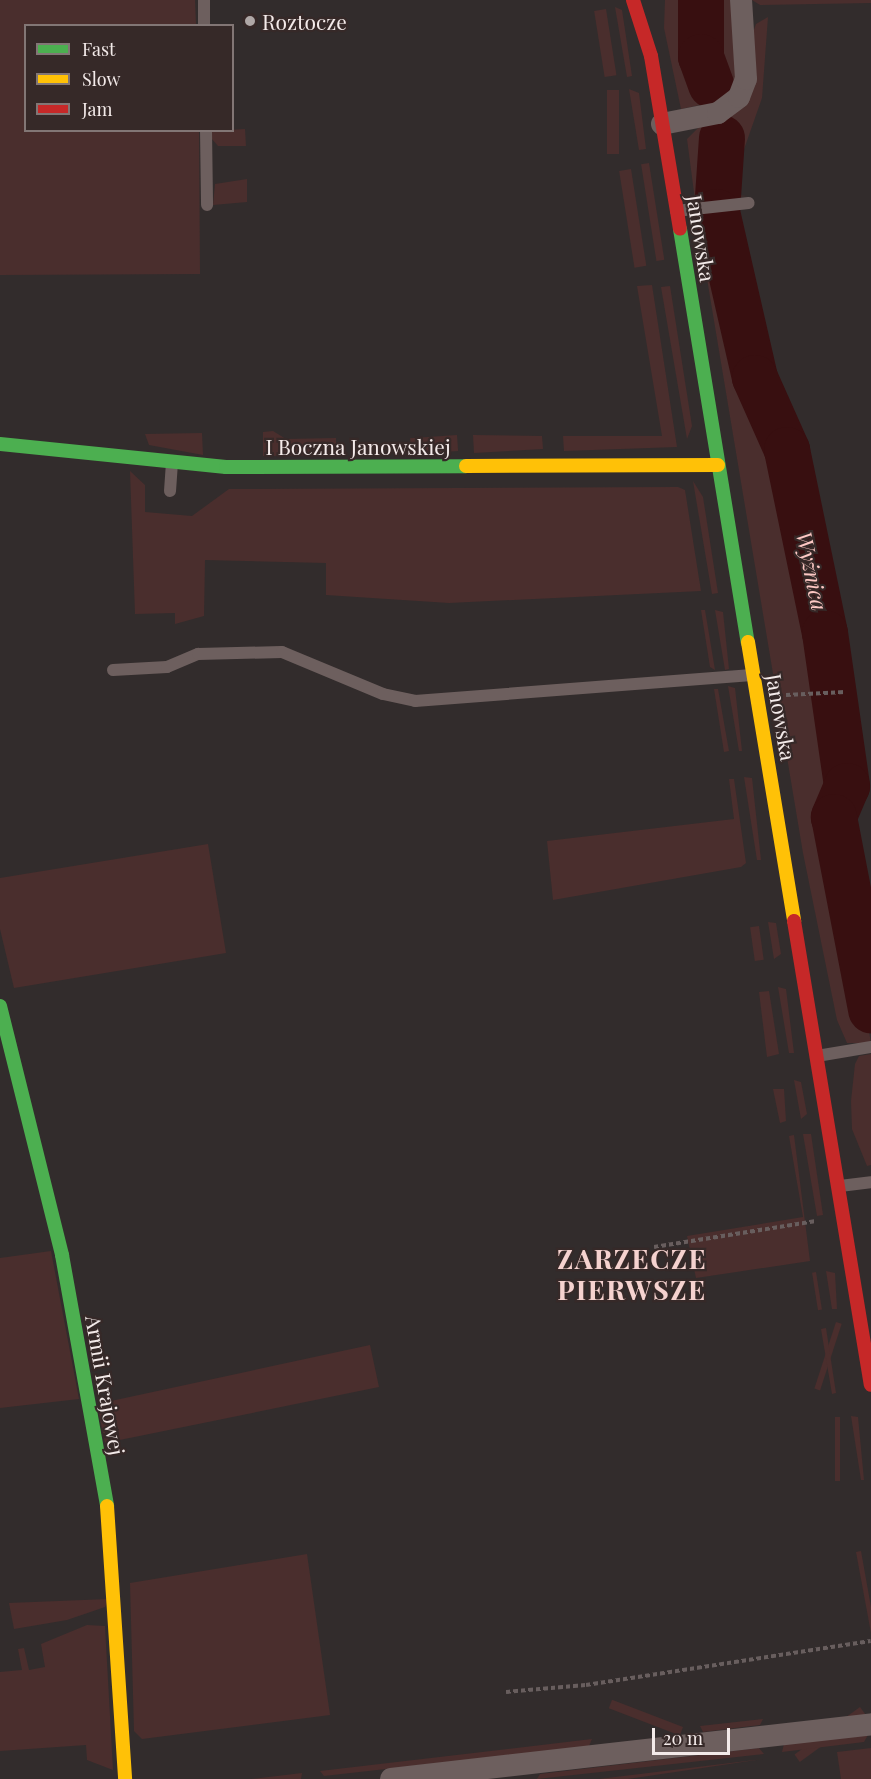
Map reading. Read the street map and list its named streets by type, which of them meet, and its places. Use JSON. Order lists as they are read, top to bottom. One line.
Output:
{"streets":{"street":["Janowska","I Boczna Janowskiej","Armii Krajowej"]},"crossings":[["Janowska","I Boczna Janowskiej"]],"districts":["ZARZECZE PIERWSZE"],"water":["Wyżnica"],"places":["Roztocze"],"legend":["Fast","Slow","Jam"],"scale_bar":"20 m"}
